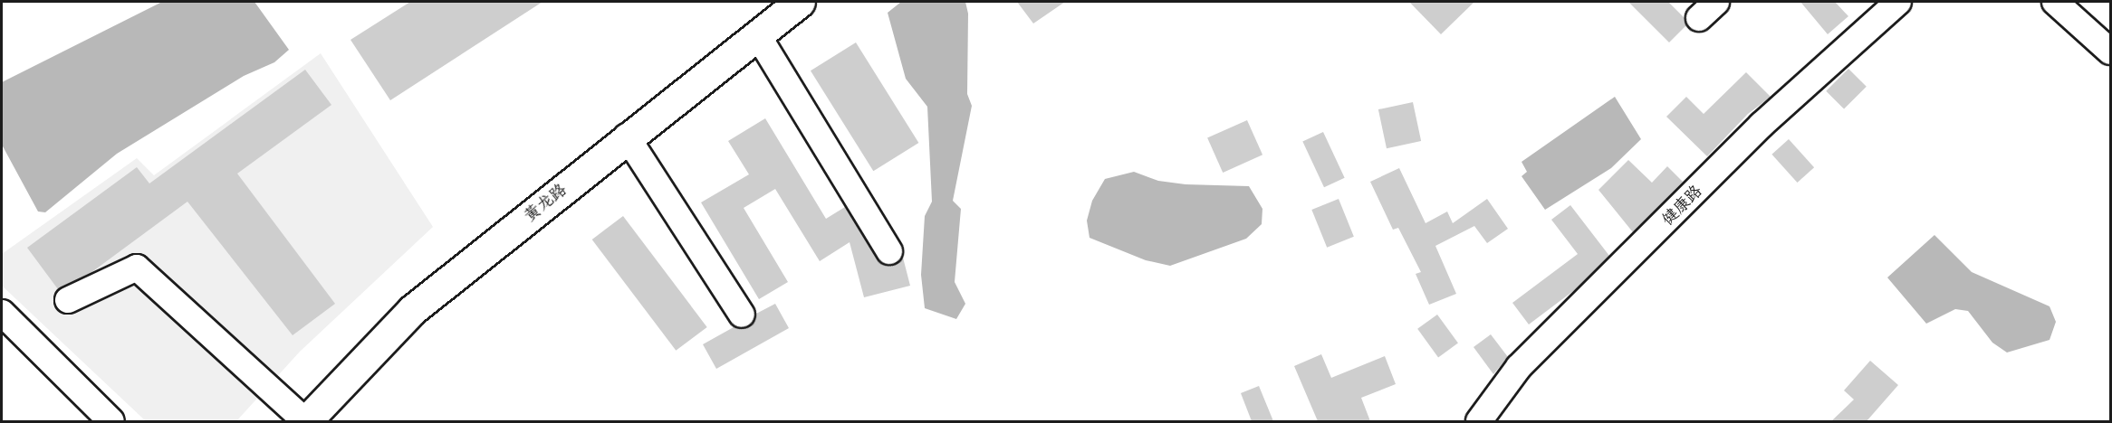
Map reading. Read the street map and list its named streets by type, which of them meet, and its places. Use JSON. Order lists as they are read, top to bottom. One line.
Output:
{"streets":{"main road":["黄龙路"],"street":["健康路"]}}
